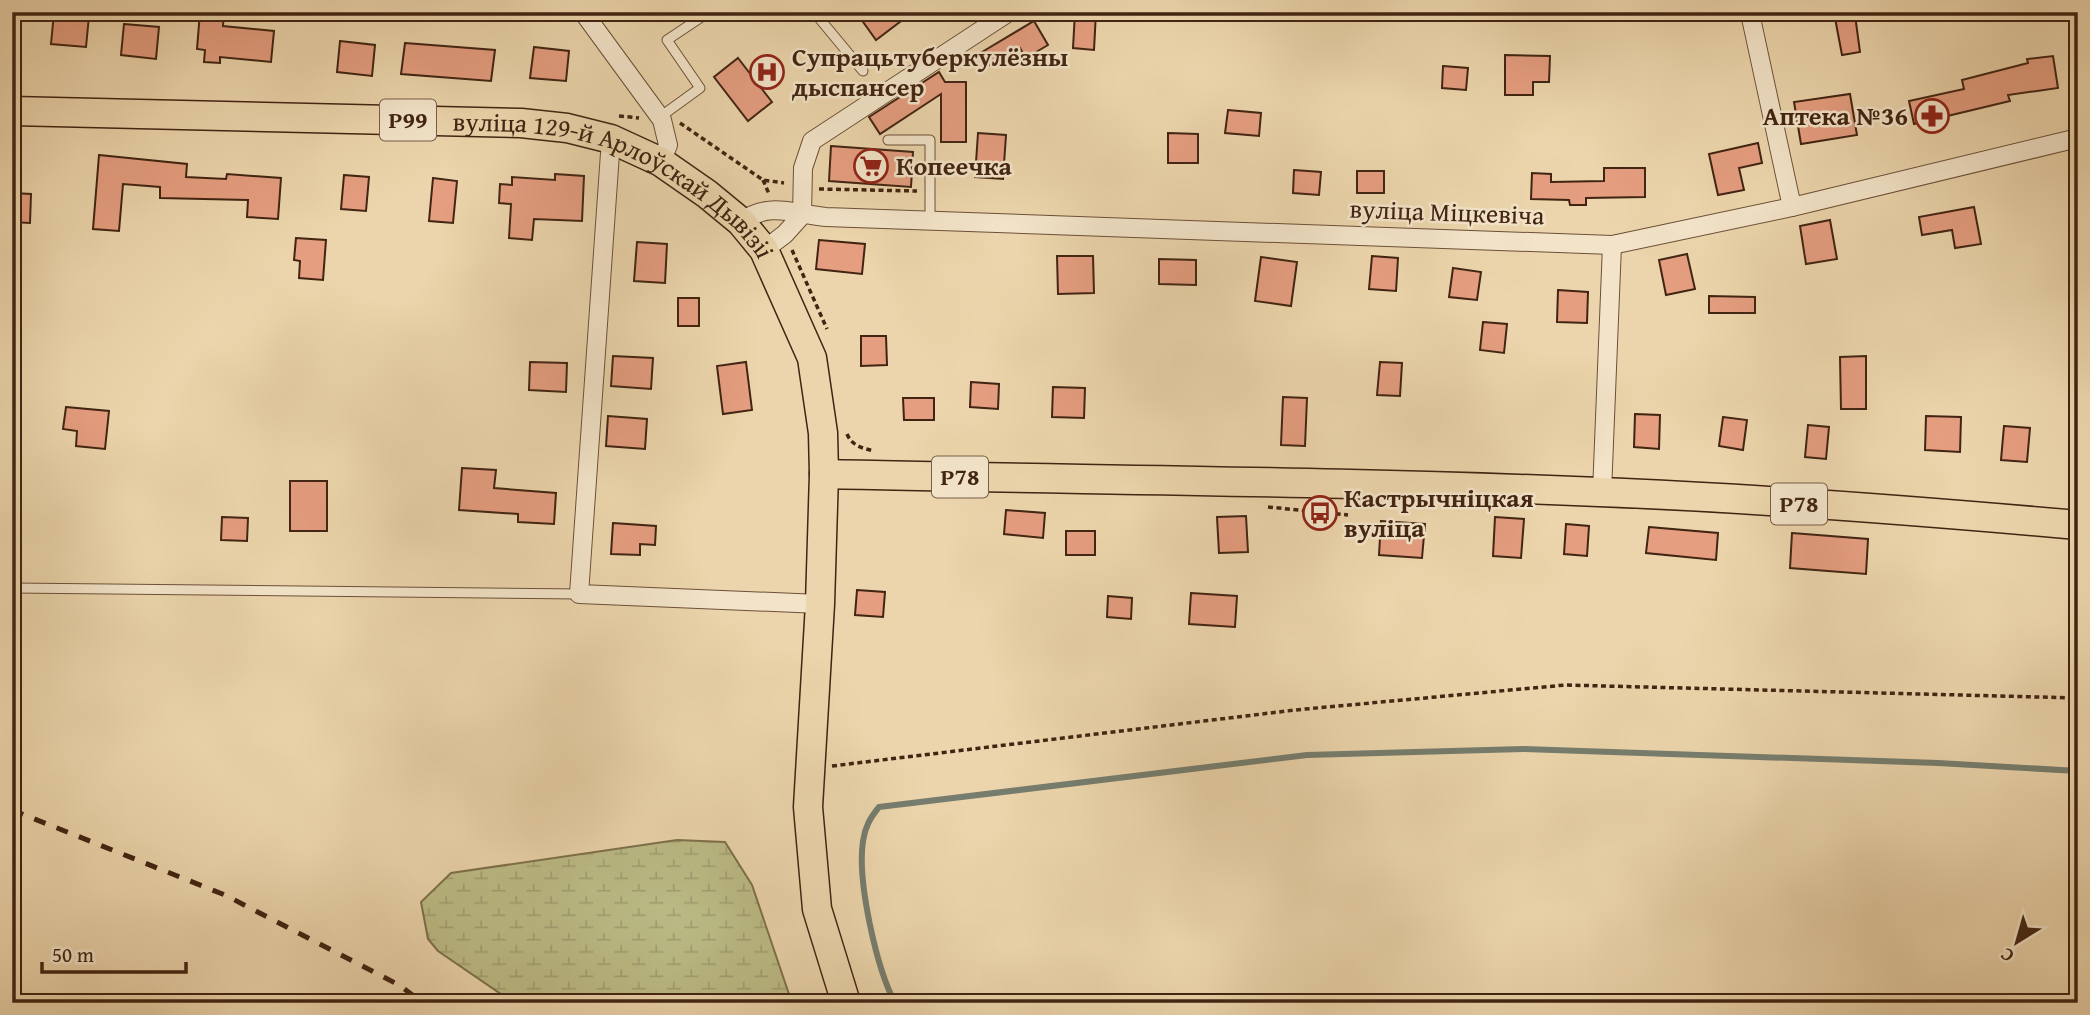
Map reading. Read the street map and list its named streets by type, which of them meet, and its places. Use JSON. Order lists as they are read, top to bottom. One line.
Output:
{"streets":{"main road":["Р99","вуліца 129-й Арлоўскай Дывізіі","Р78"],"street":["вуліца Міцкевіча"]},"crossings":[["вуліца 129-й Арлоўскай Дывізіі","вуліца Міцкевіча"],["вуліца 129-й Арлоўскай Дывізіі","Р78"]],"places":{"hospital":["Супрацьтуберкулёзны дыспансер"],"pharmacy":["Аптека №36"],"supermarket":["Копеечка"],"bus stop":["Кастрычніцкая вуліца"]},"scale_bar":"50 m","north":"bottom left"}
